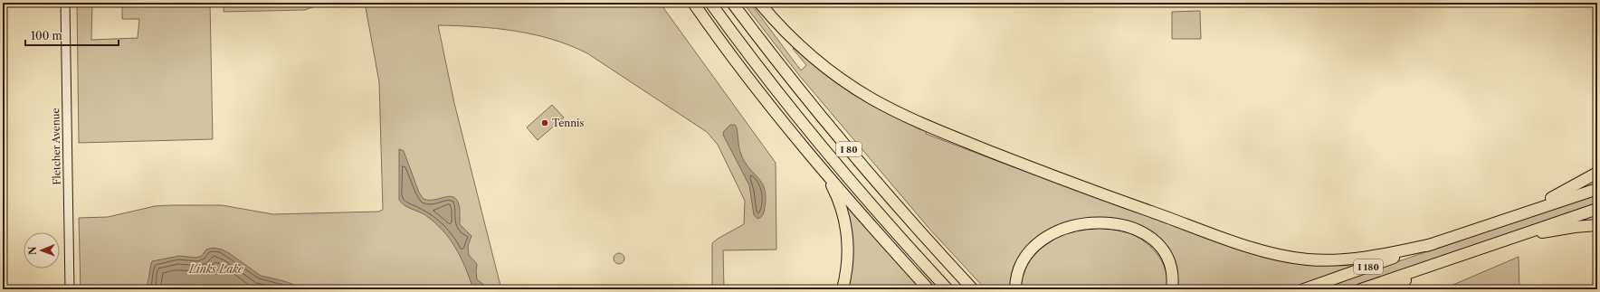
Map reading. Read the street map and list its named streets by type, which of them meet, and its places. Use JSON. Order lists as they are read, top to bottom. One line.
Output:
{"streets":{"highway":["I 80","I 180"],"street":["Fletcher Avenue"]},"water":["Links Lake"],"places":["Tennis"],"scale_bar":"100 m","north":"left"}
